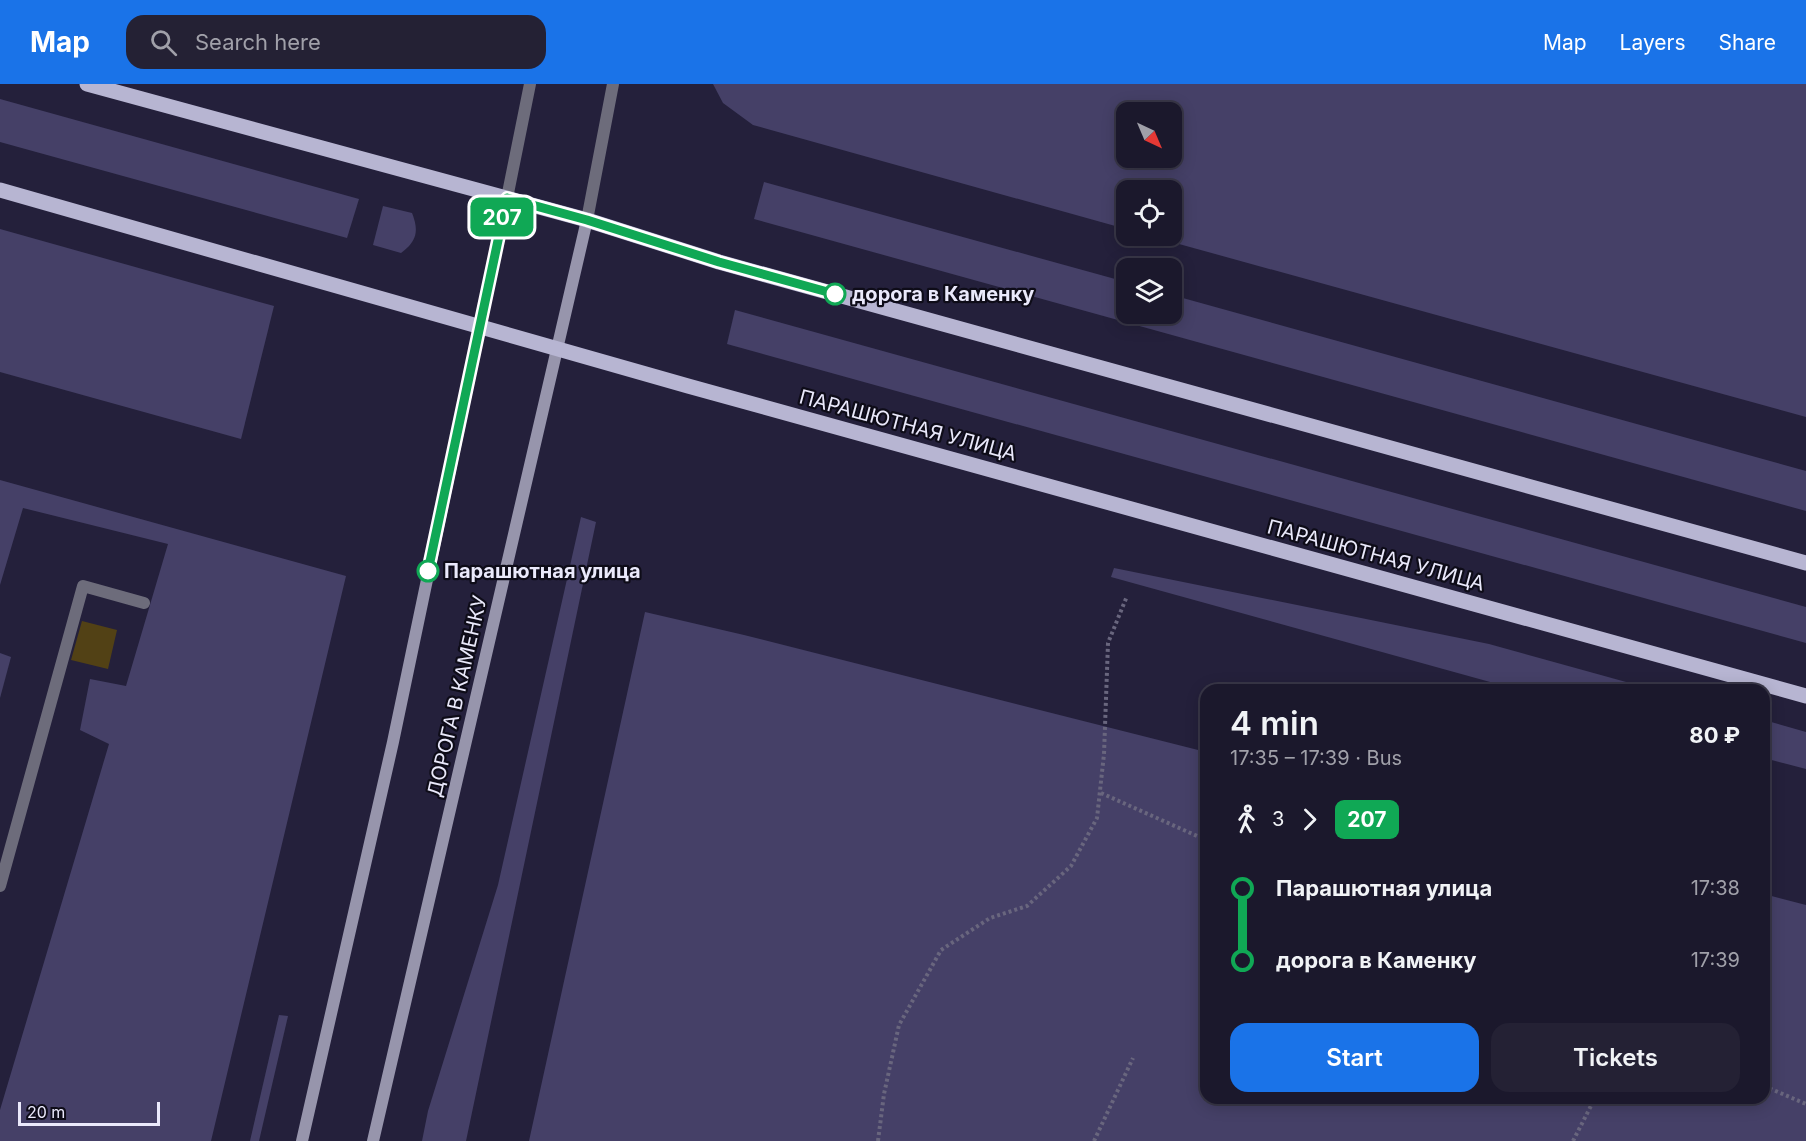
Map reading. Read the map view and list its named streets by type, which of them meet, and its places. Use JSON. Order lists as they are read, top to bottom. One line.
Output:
{"streets":{"main road":["ПАРАШЮТНАЯ УЛИЦА","ДОРОГА В КАМЕНКУ"]},"crossings":[["ПАРАШЮТНАЯ УЛИЦА","ДОРОГА В КАМЕНКУ"]],"places":["дорога в Каменку","Парашютная улица"],"lines":["bus line 207"],"scale_bar":"20 m","north":"bottom right","page":{"header":"Map","search":"Search here","nav":["Map","Layers","Share"],"on_map":"207","heading":["4 min","17:35 – 17:39 · Bus","80 ₽"],"legs":["3","207"],"list":[{"name":"Парашютная улица","value":"17:38"},{"name":"дорога в Каменку","value":"17:39"}],"buttons":["Start","Tickets"],"scale":"20 m"}}
